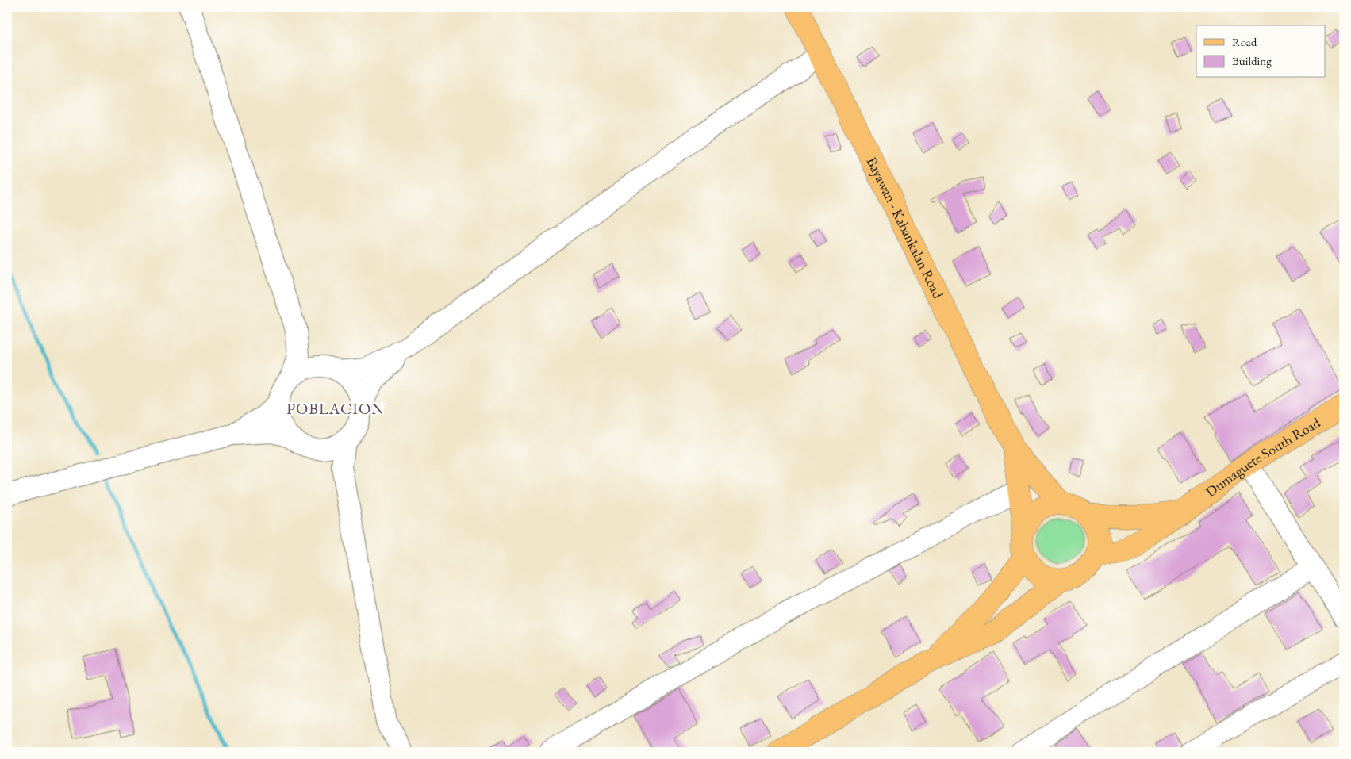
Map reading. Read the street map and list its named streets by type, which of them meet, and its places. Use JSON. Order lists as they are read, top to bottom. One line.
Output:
{"streets":{"main road":["Bayawan - Kabankalan Road","Dumaguete South Road"]},"crossings":[["Bayawan - Kabankalan Road","Dumaguete South Road"]],"districts":["POBLACION"],"legend":["Road","Building"]}
